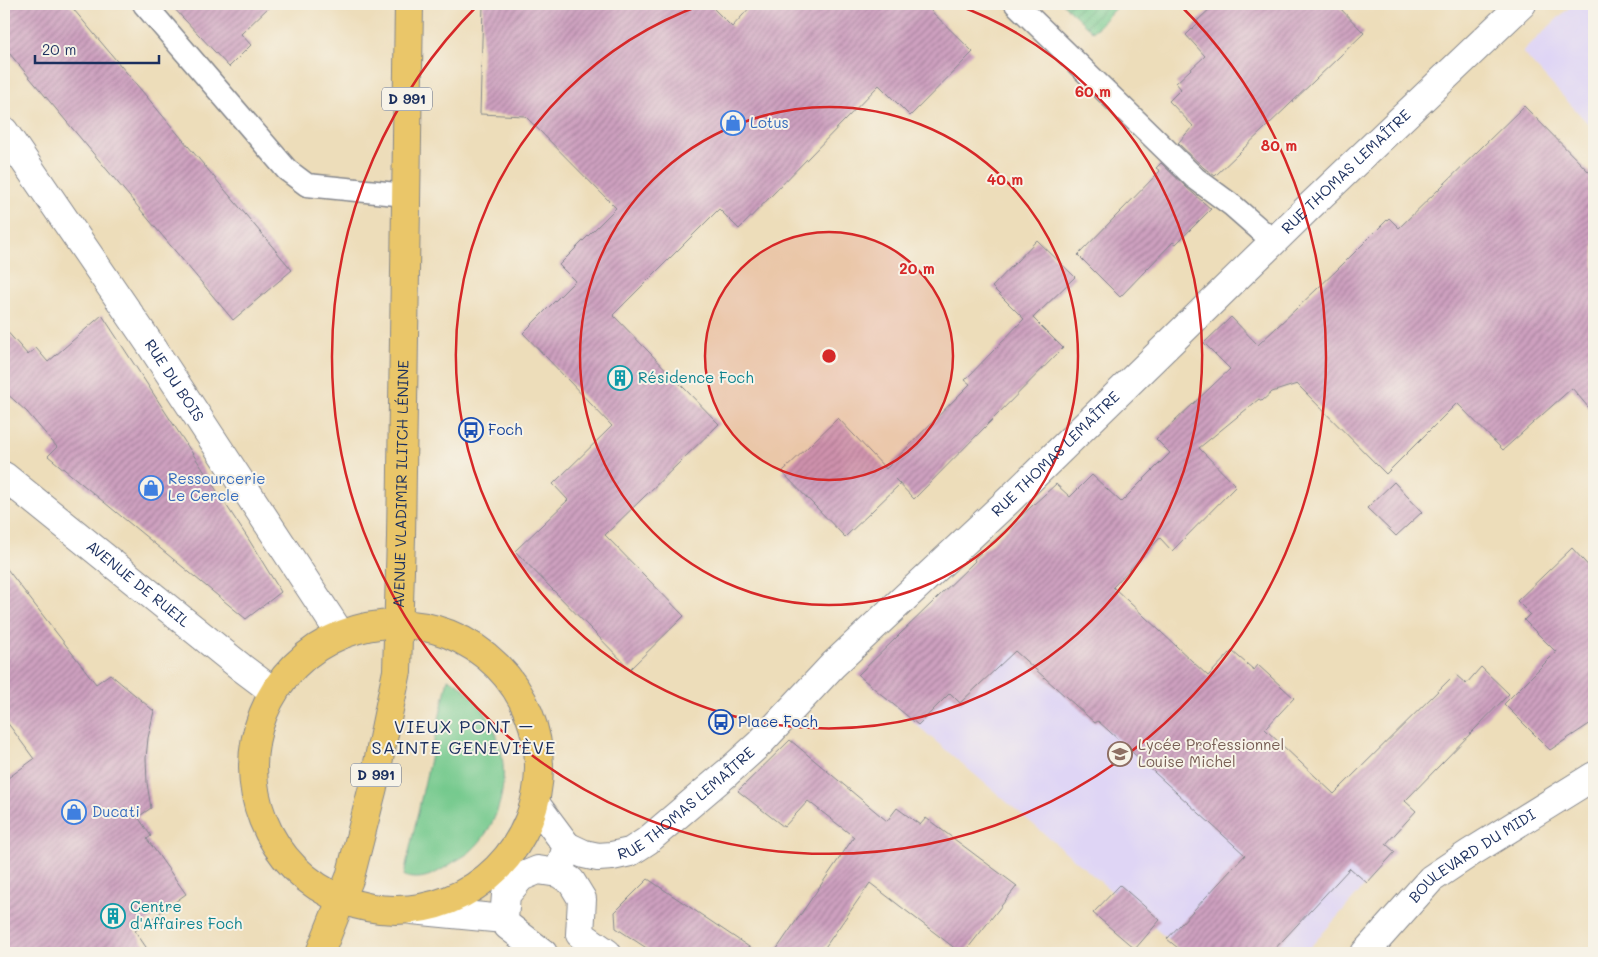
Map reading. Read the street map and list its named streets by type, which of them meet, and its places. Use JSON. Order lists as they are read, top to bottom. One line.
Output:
{"streets":{"main road":["D 991","AVENUE VLADIMIR ILITCH LÉNINE"],"street":["RUE THOMAS LEMAÎTRE","RUE DU BOIS","AVENUE DE RUEIL","BOULEVARD DU MIDI"]},"districts":["VIEUX PONT – SAINTE GENEVIÈVE"],"places":{"shop":["Lotus","Ressourcerie Le Cercle","Ducati"],"building":["Résidence Foch","Centre d'Affaires Foch"],"bus stop":["Foch","Place Foch"],"school or university":["Lycée Professionnel Louise Michel"]},"scale_bar":"20 m","rings":["60 m","80 m","40 m","20 m"]}
